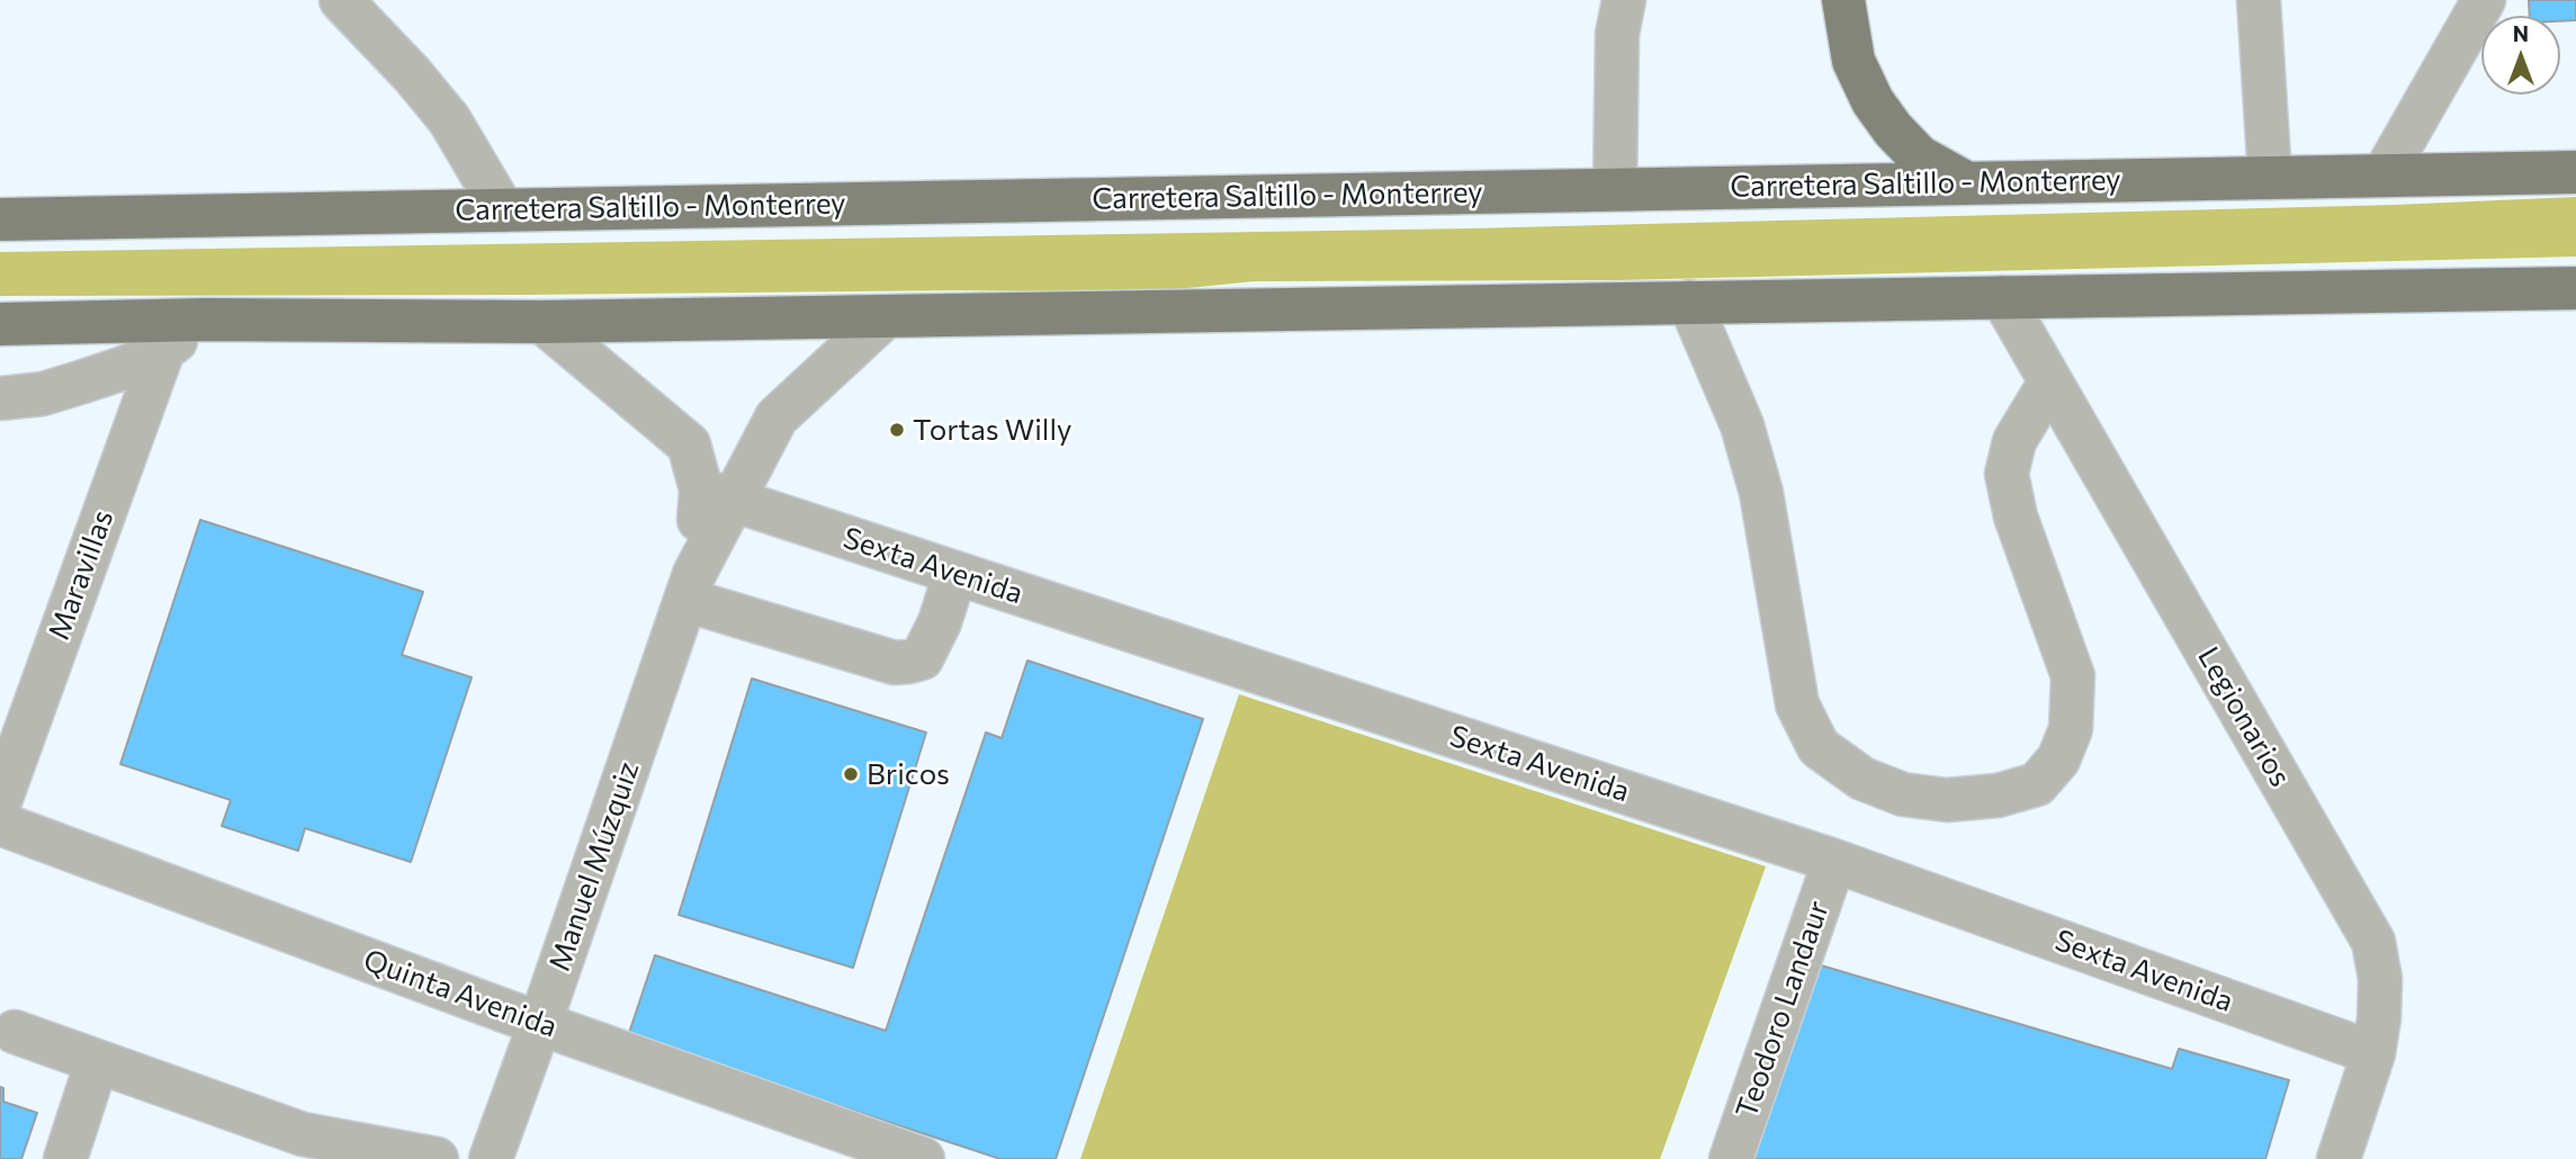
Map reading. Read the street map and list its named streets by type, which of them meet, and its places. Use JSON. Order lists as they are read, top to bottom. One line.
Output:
{"streets":{"main road":["Carretera Saltillo - Monterrey"],"street":["Sexta Avenida","Maravillas","Legionarios","Manuel Múzquiz","Quinta Avenida","Teodoro Landaur"]},"crossings":[["Sexta Avenida","Legionarios"],["Sexta Avenida","Manuel Múzquiz"],["Sexta Avenida","Teodoro Landaur"],["Manuel Múzquiz","Quinta Avenida"]],"places":["Tortas Willy","Bricos"],"north":"top"}
